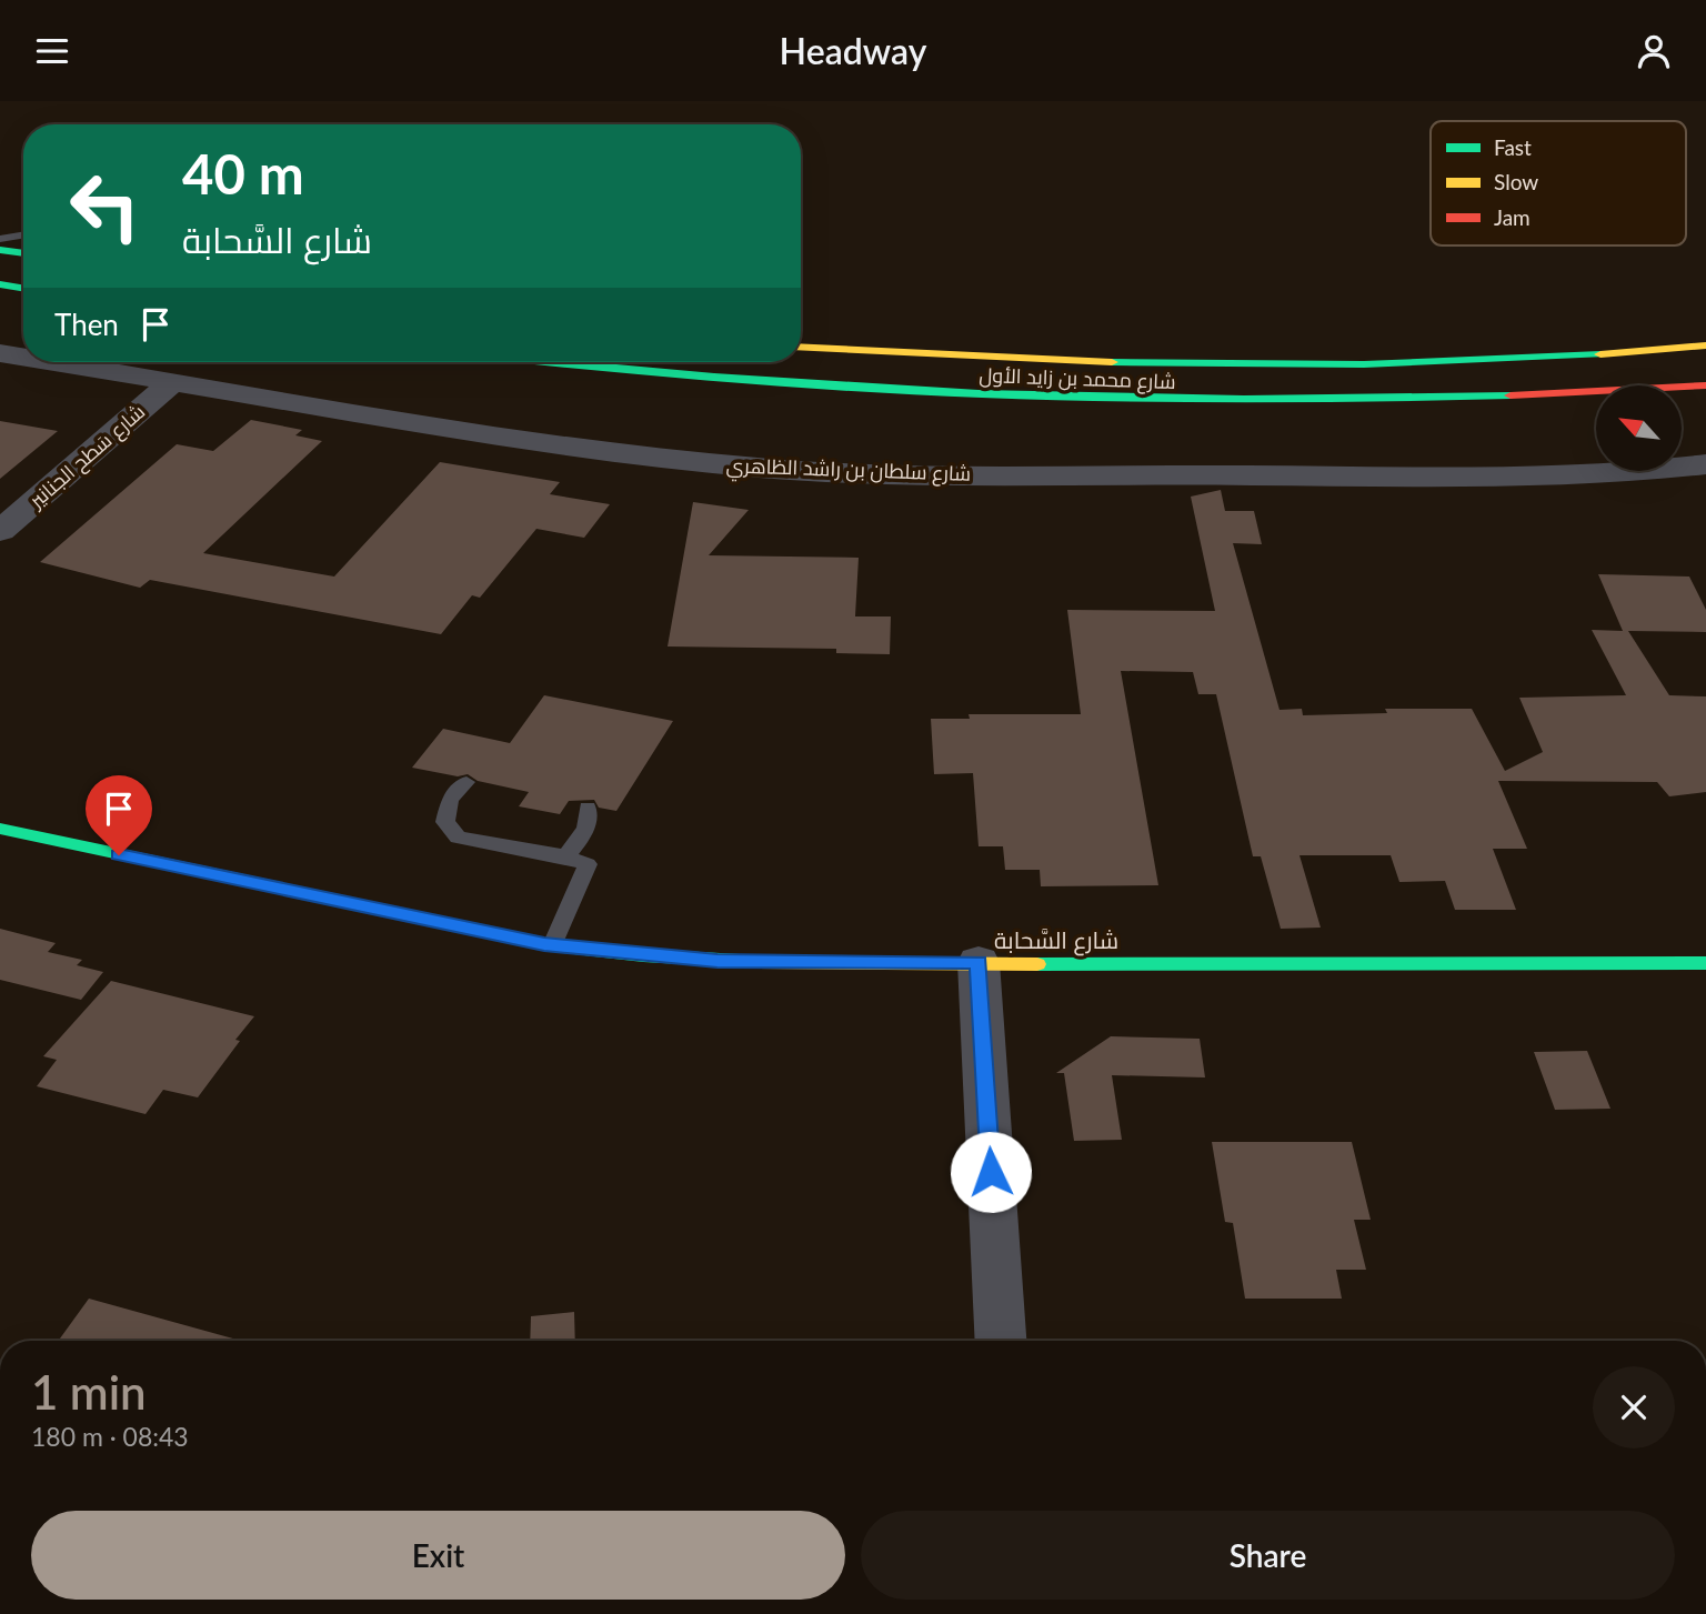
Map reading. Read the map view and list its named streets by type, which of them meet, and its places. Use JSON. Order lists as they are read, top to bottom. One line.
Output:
{"streets":{"main road":["شارع محمد بن زايد الأول","شارع السَّحابة"],"street":["شارع سَطح الجنانير","شارع سلطان بن راشد الظاهري"]},"crossings":[["شارع سَطح الجنانير","شارع سلطان بن راشد الظاهري"]],"legend":["Fast","Slow","Jam"],"north":"top left","page":{"header":"Headway","turn":["40 m","شارع السَّحابة"],"then":"Then","heading":["1 min","180 m · 08:43"],"buttons":["Exit","Share"]}}
